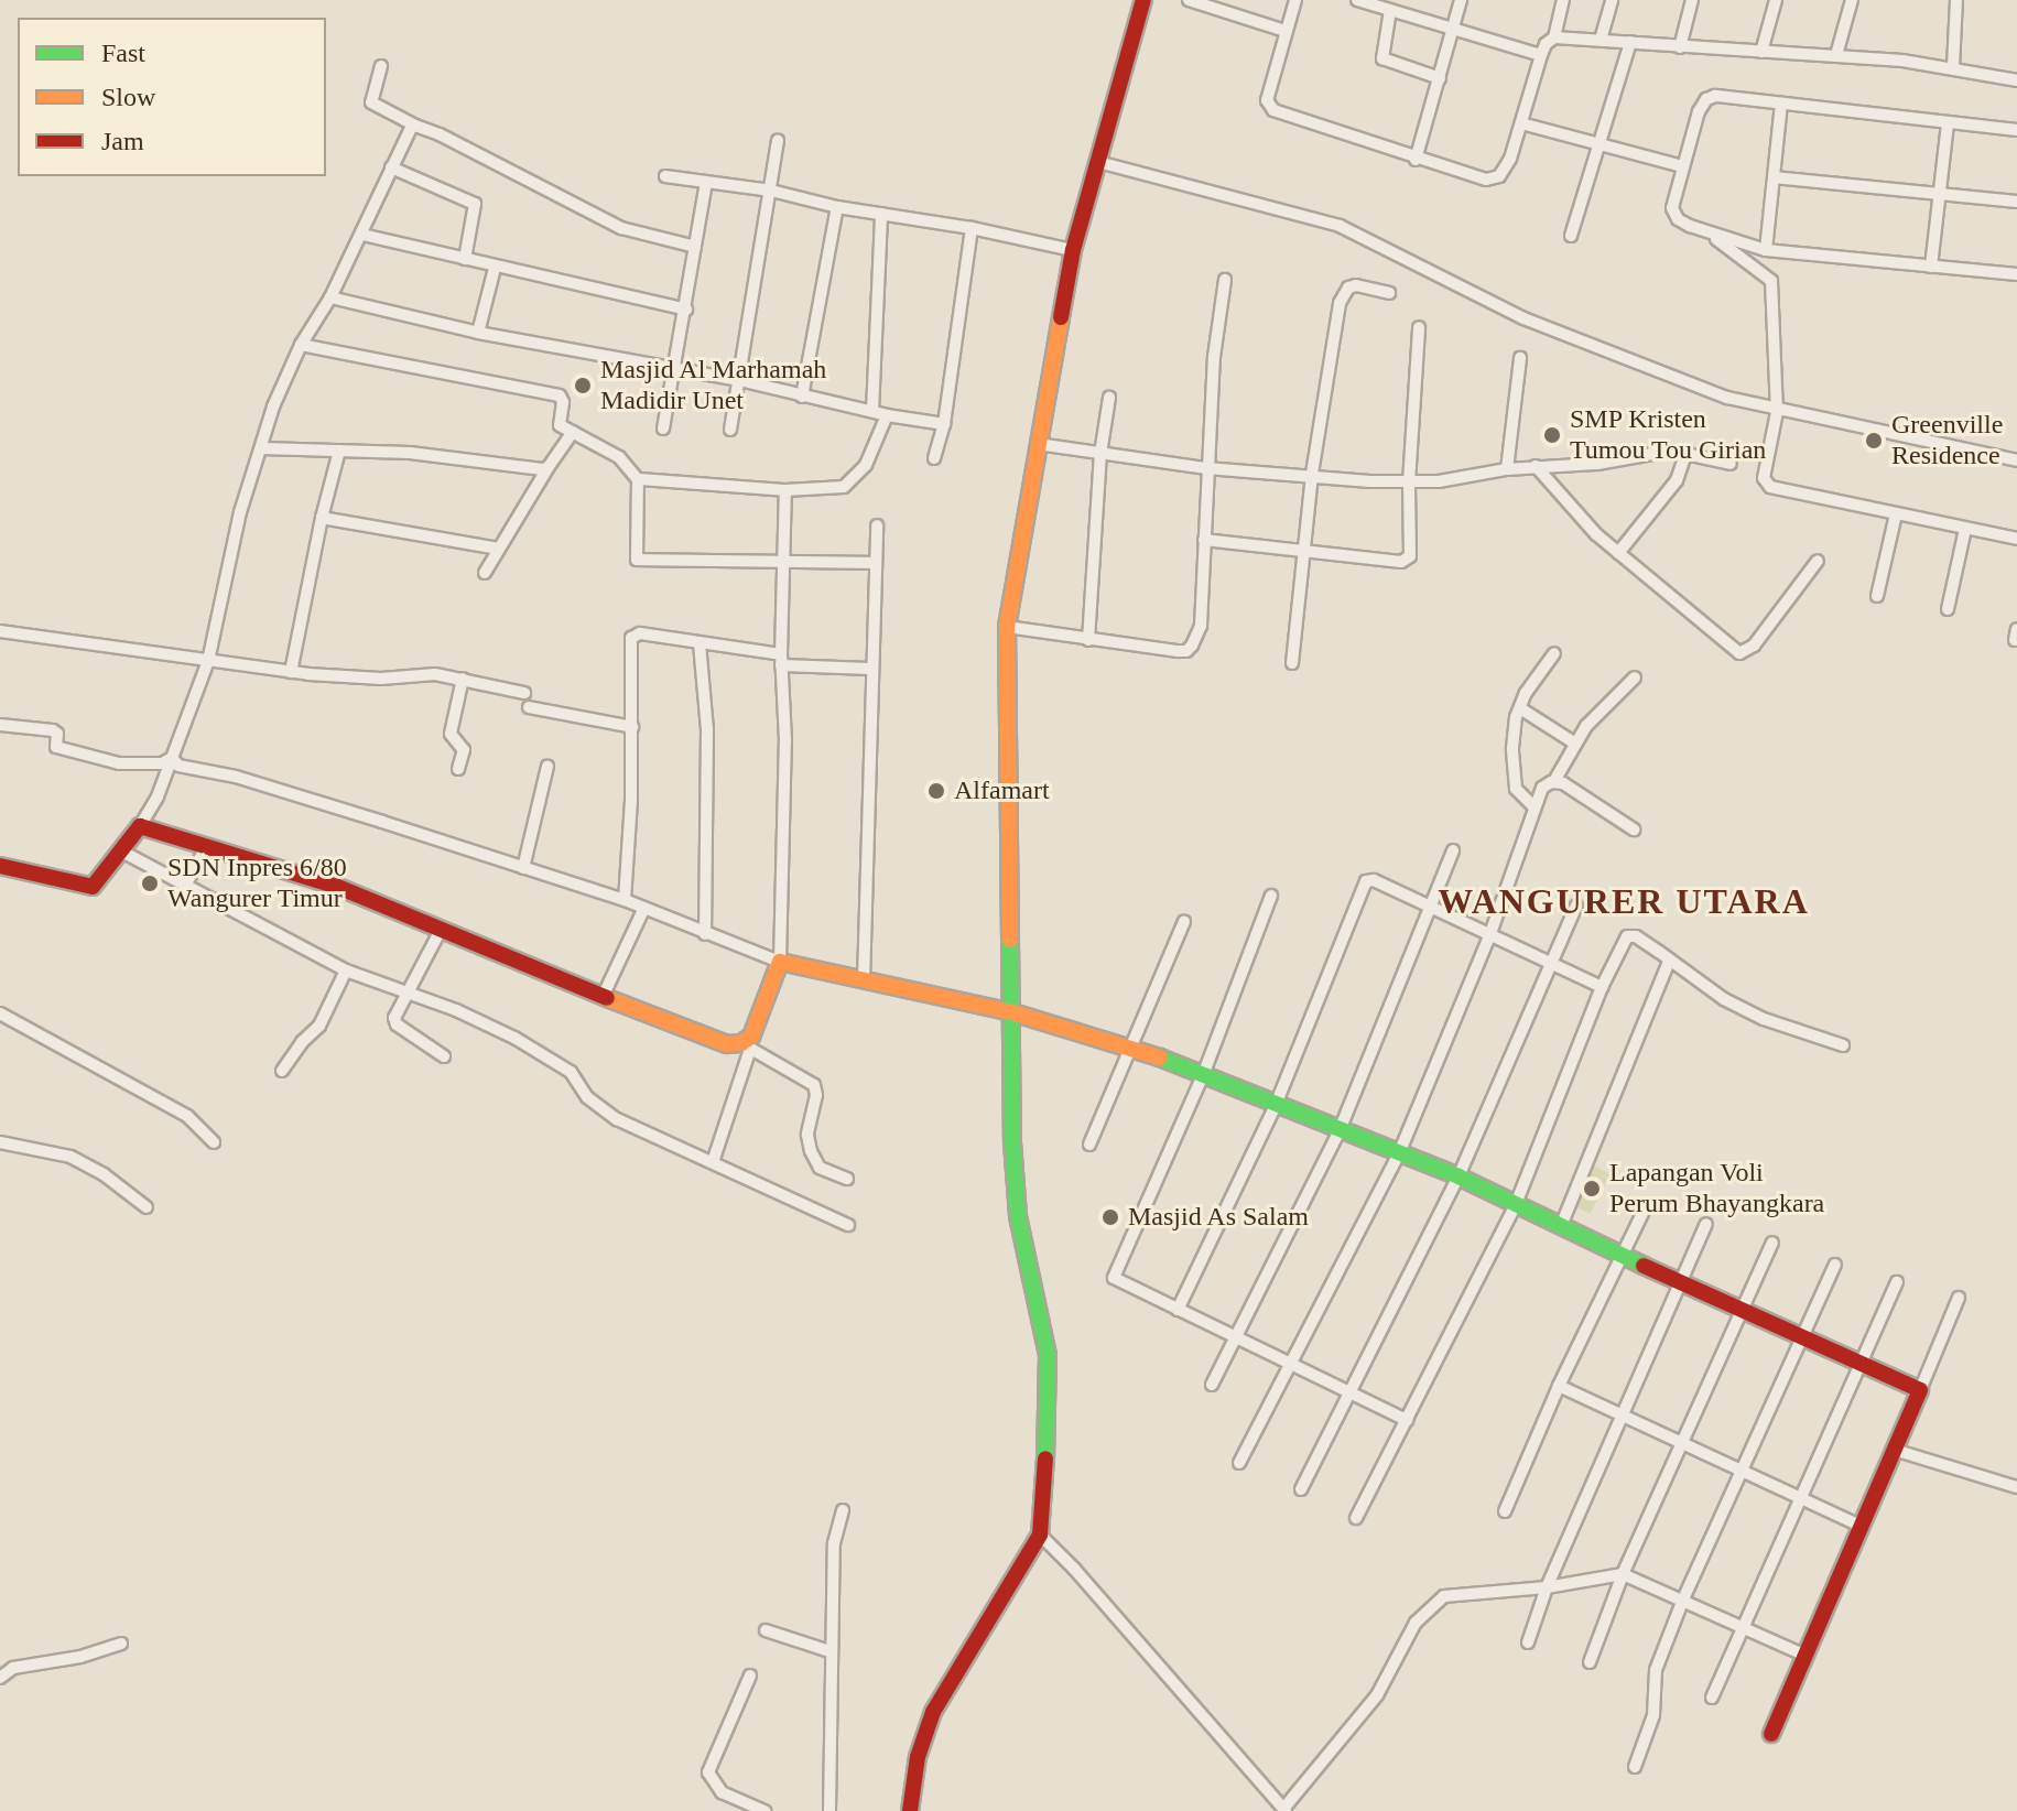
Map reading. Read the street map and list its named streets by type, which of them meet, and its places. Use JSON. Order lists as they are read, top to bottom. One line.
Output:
{"districts":["WANGURER UTARA"],"places":["Masjid Al Marhamah Madidir Unet","SMP Kristen Tumou Tou Girian","Greenville Residence","Alfamart","SDN Inpres 6/80 Wangurer Timur","Lapangan Voli Perum Bhayangkara","Masjid As Salam"],"legend":["Fast","Slow","Jam"]}
